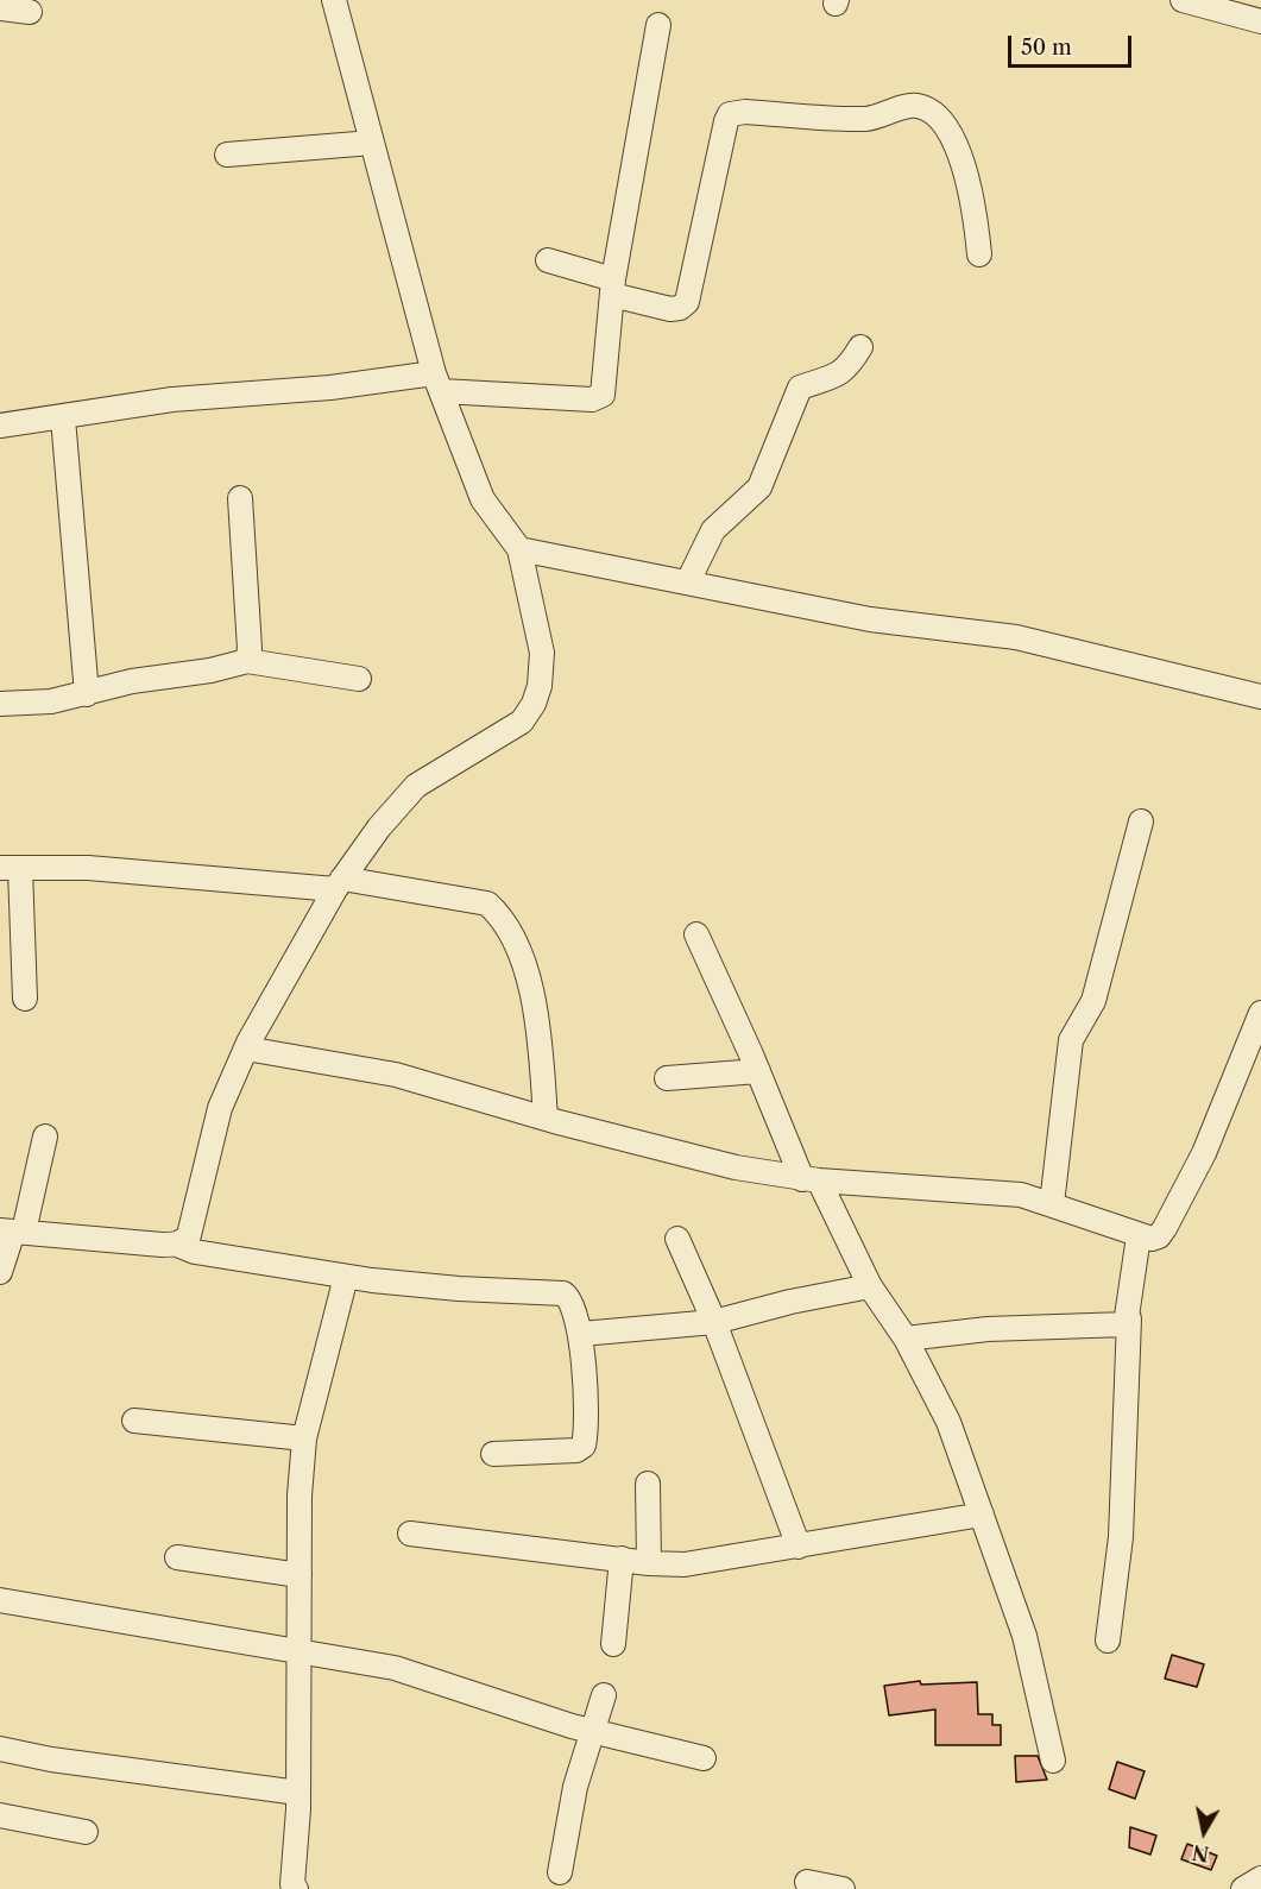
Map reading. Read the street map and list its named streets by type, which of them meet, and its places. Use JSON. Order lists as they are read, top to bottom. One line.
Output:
{"scale_bar":"50 m","north":"bottom"}
